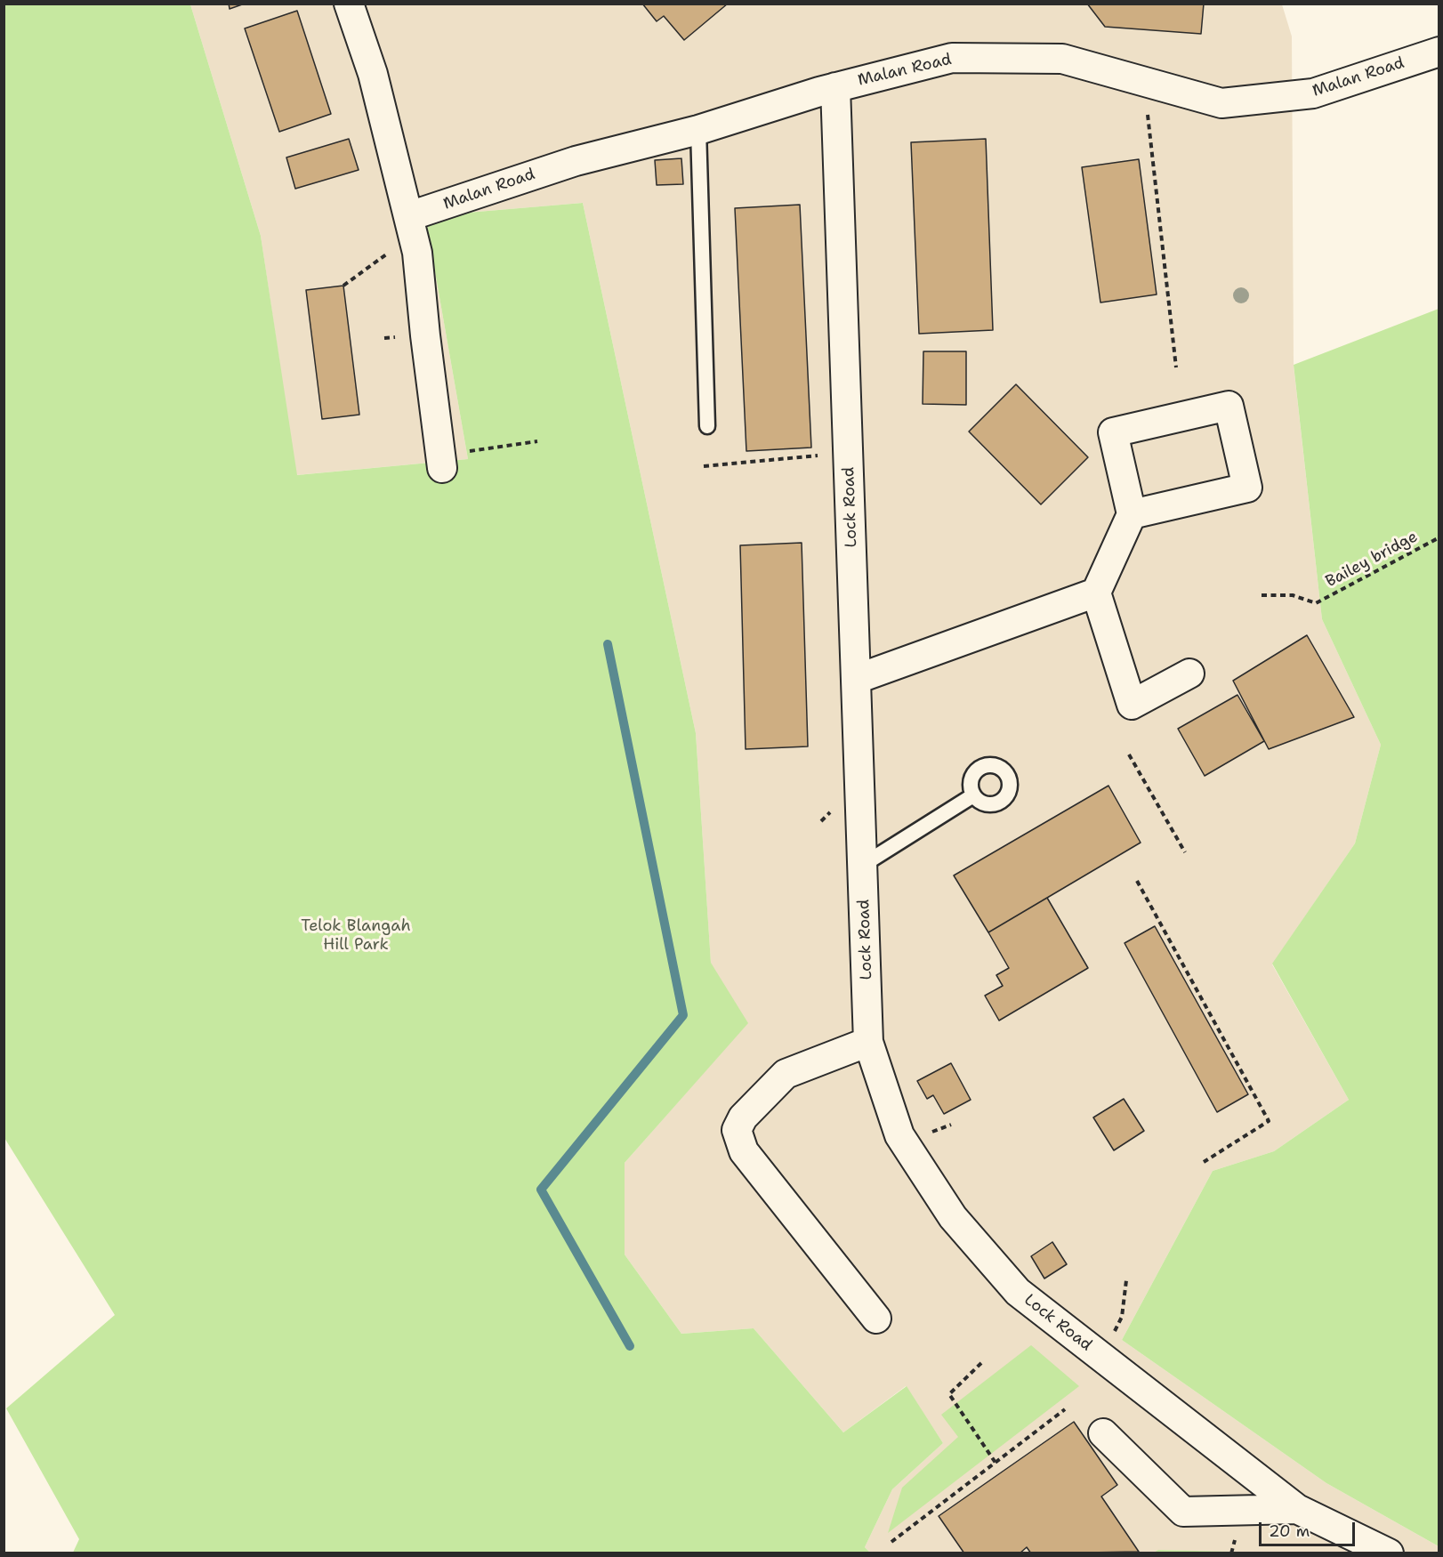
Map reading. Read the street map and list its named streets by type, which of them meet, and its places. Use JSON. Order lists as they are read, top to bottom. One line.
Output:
{"streets":{"street":["Malan Road","Lock Road"],"path":["Bailey bridge"]},"crossings":[["Malan Road","Lock Road"]],"parks":["Telok Blangah Hill Park"],"scale_bar":"20 m"}
